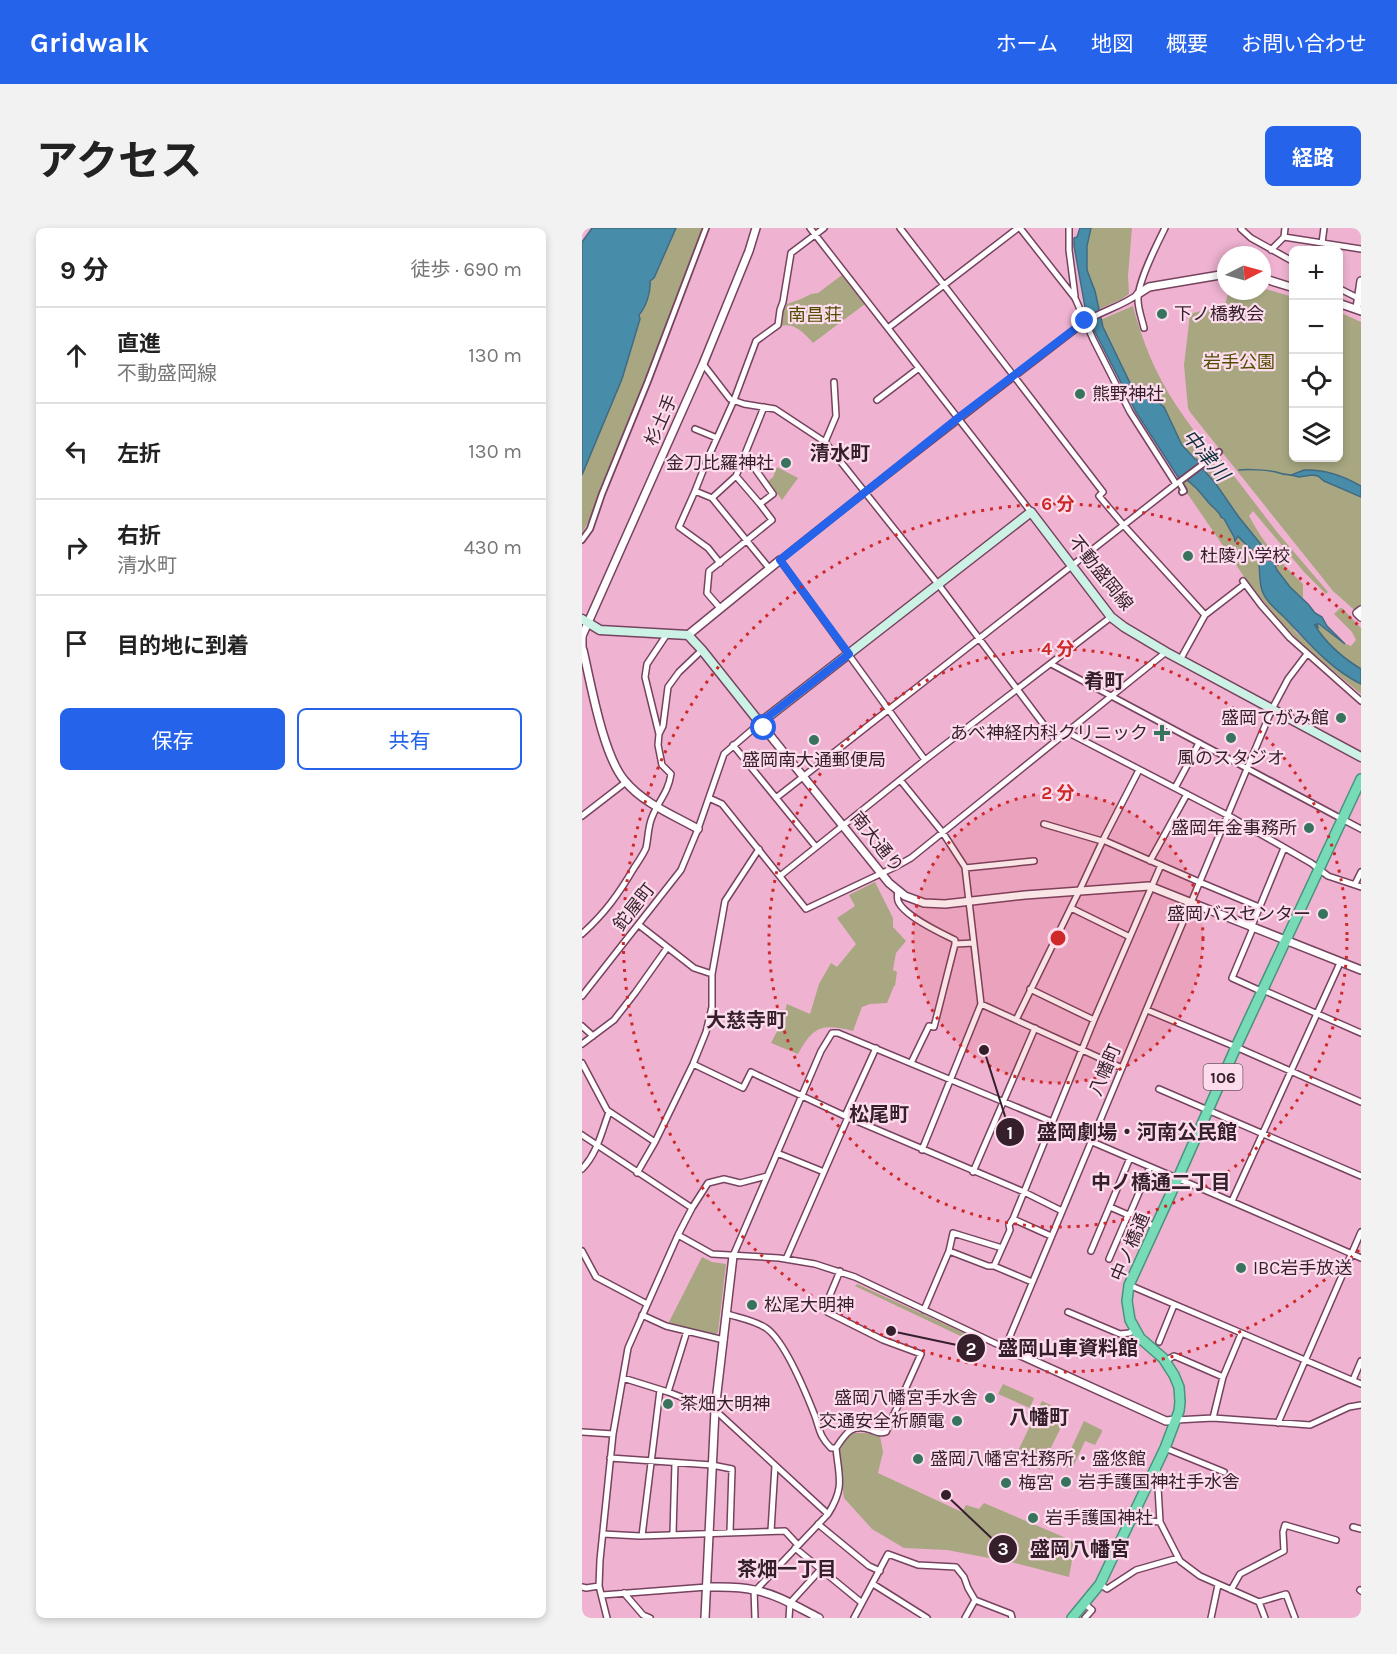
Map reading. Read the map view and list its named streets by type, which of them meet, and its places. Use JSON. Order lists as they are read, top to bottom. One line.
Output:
{"streets":{"highway":["106","中ノ橋通"],"main road":["不動盛岡線","南大通り"],"street":["杉土手","鉈屋町","八幡町"]},"crossings":[["不動盛岡線","八幡町"],["南大通り","八幡町"],["南大通り","中ノ橋通"]],"districts":["清水町","肴町","大慈寺町","松尾町","中ノ橋通二丁目","八幡町","茶畑一丁目"],"water":["中津川"],"parks":["南昌荘","岩手公園"],"places":{"other":["下ノ橋教会","熊野神社","金刀比羅神社","杜陵小学校","盛岡てがみ館","風のスタジオ","盛岡南大通郵便局","盛岡年金事務所","盛岡バスセンター","盛岡劇場・河南公民館","IBC岩手放送","松尾大明神","盛岡山車資料館","盛岡八幡宮手水舎","茶畑大明神","交通安全祈願電","盛岡八幡宮社務所・盛悠館","岩手護国神社手水舎","梅宮","盛岡八幡宮","岩手護国神社"],"health":["あべ神経内科クリニック"]},"north":"right","page":{"header":"Gridwalk","nav":["ホーム","地図","概要","お問い合わせ"],"title":"アクセス","buttons":["経路",["保存","共有"]],"heading":["9 分","徒歩 · 690 m"],"map_buttons":["+","−"],"list":[["直進","不動盛岡線","130 m"],["左折","130 m"],["右折","清水町","430 m"],"目的地に到着"]},"rings":["6 分","4 分","2 分"]}
